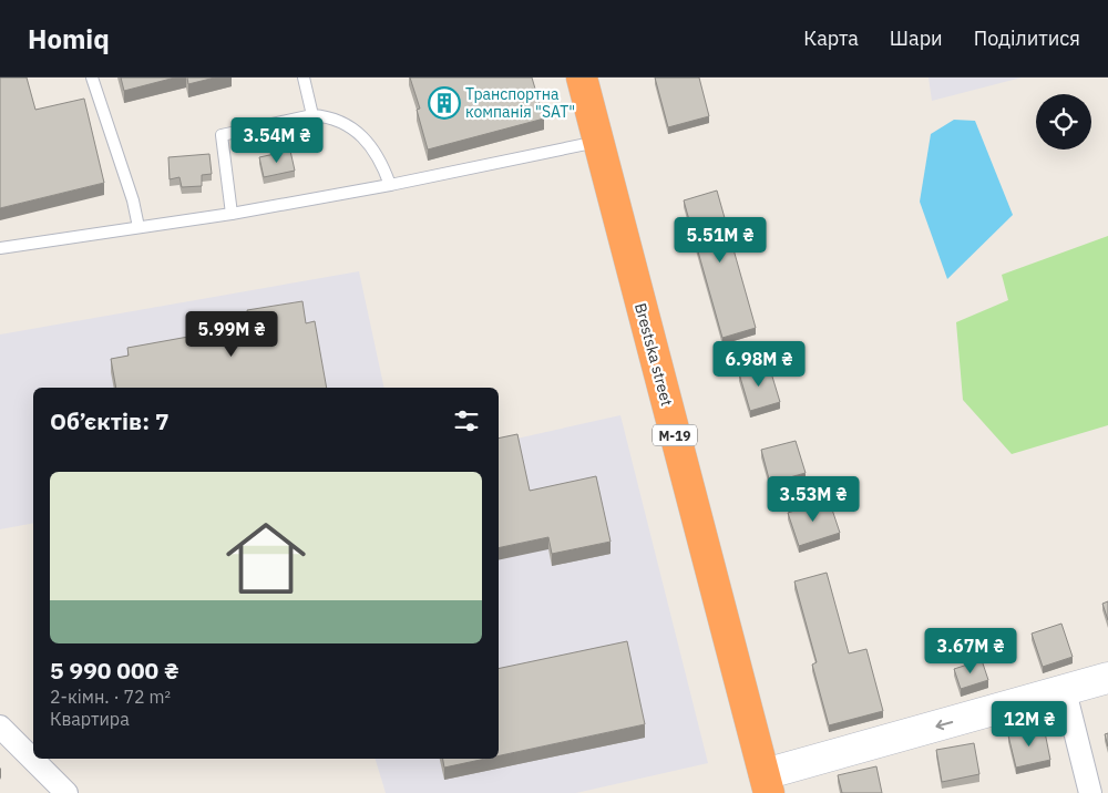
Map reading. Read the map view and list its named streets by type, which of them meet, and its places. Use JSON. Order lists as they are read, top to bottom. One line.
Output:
{"streets":{"highway":["Brestska street","М-19"]},"places":{"building":["Транспортна компанія \"SAT\""]},"page":{"header":"Homiq","nav":["Карта","Шари","Поділитися"],"price":["3.54M ₴","5.51M ₴","5.99M ₴","6.98M ₴","3.53M ₴","3.67M ₴","12M ₴"],"heading":"Об’єктів: 7","list":[{"name":"5 990 000 ₴","note":"2-кімн. · 72 m² · Квартира"}]}}
